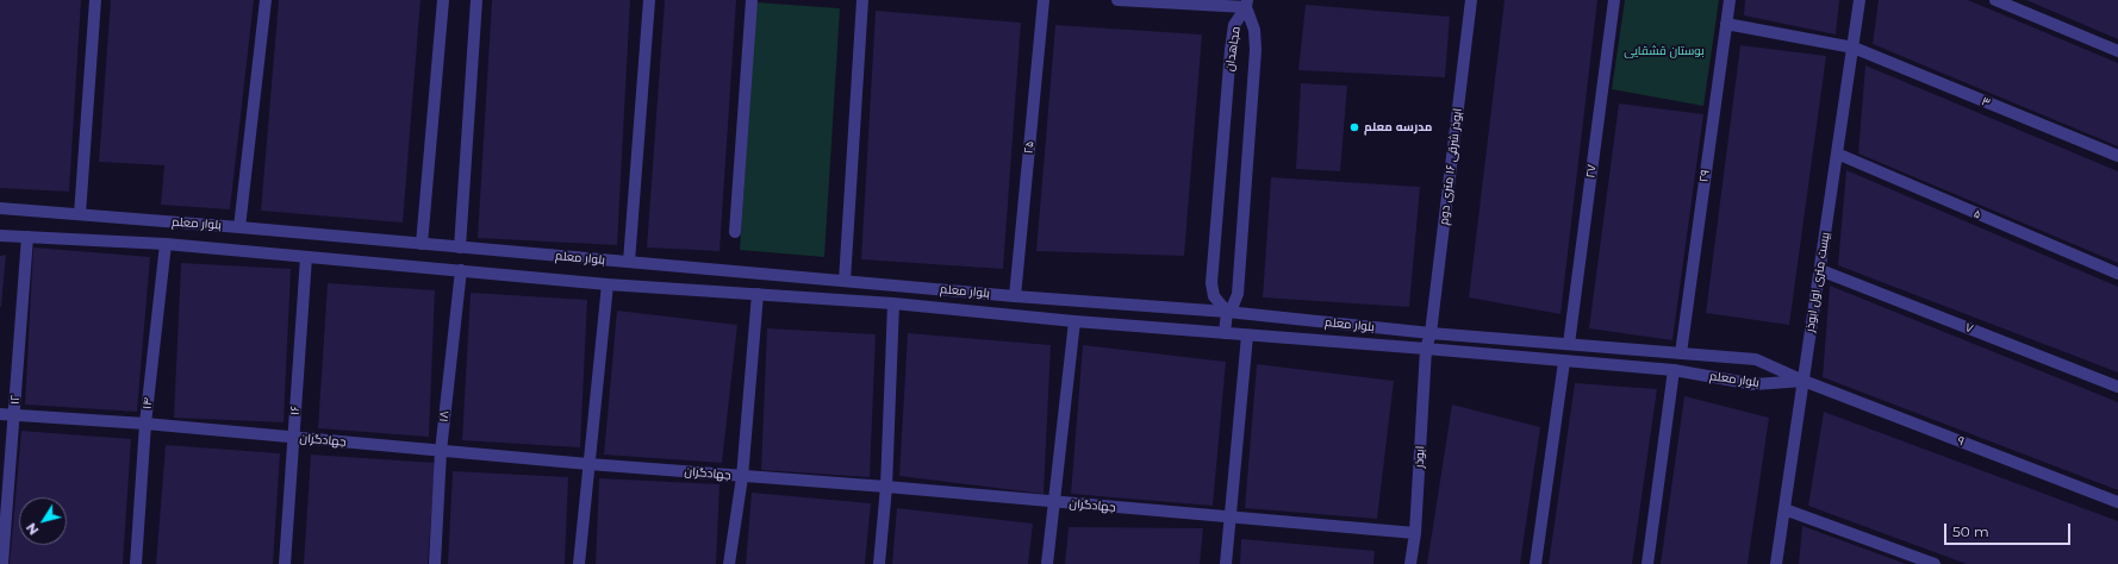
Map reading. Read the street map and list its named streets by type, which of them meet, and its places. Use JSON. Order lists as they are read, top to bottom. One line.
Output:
{"streets":{"street":["مجاهدان","۳","۲۵","ابوذر شرقی ۱۶ متری دوم","۲۷","۲۹","۵","بلوار معلم","بیست متری اول ابوذر","۷","۱۲","۱۴","۱۶","۱۸","جهادگران","۹","ابوذر"]},"crossings":[["مجاهدان","بلوار معلم"],["۳","۲۹"],["۳","بیست متری اول ابوذر"],["۲۵","بلوار معلم"],["ابوذر شرقی ۱۶ متری دوم","بلوار معلم"],["ابوذر شرقی ۱۶ متری دوم","ابوذر"],["۲۷","بلوار معلم"],["۲۹","بلوار معلم"],["۵","بیست متری اول ابوذر"],["بلوار معلم","بیست متری اول ابوذر"],["بلوار معلم","۱۲"],["بلوار معلم","۱۴"],["بلوار معلم","۱۶"],["بلوار معلم","۱۸"],["بلوار معلم","۹"],["بلوار معلم","ابوذر"],["بیست متری اول ابوذر","۷"],["بیست متری اول ابوذر","۹"],["۱۲","جهادگران"],["۱۴","جهادگران"],["۱۶","جهادگران"],["۱۸","جهادگران"],["جهادگران","ابوذر"]],"parks":["بوستان قشقایی"],"places":["مدرسه معلم"],"scale_bar":"50 m","north":"bottom left"}
